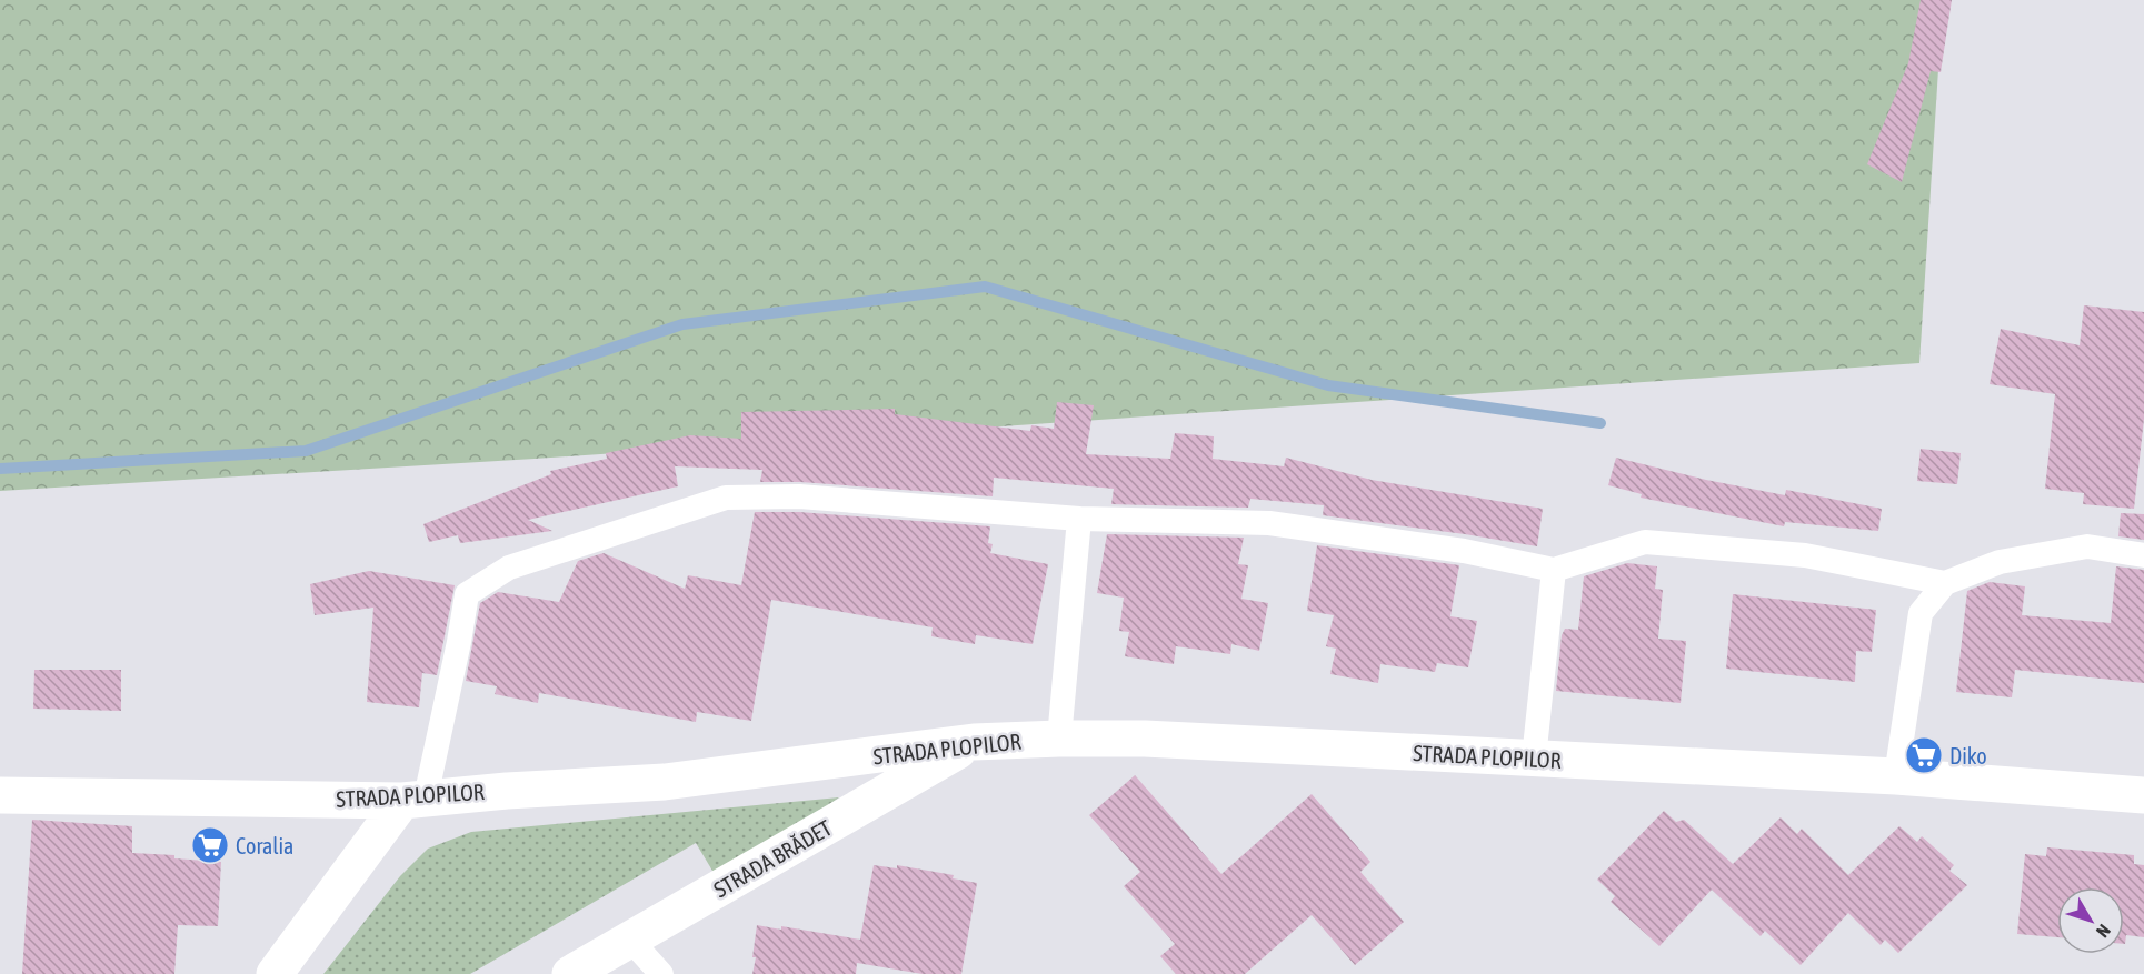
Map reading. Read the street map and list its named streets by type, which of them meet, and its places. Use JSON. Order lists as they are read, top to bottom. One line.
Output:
{"streets":{"street":["STRADA PLOPILOR","STRADA BRĂDET"]},"crossings":[["STRADA PLOPILOR","STRADA BRĂDET"]],"places":{"supermarket":["Diko","Coralia"]},"north":"bottom right"}
